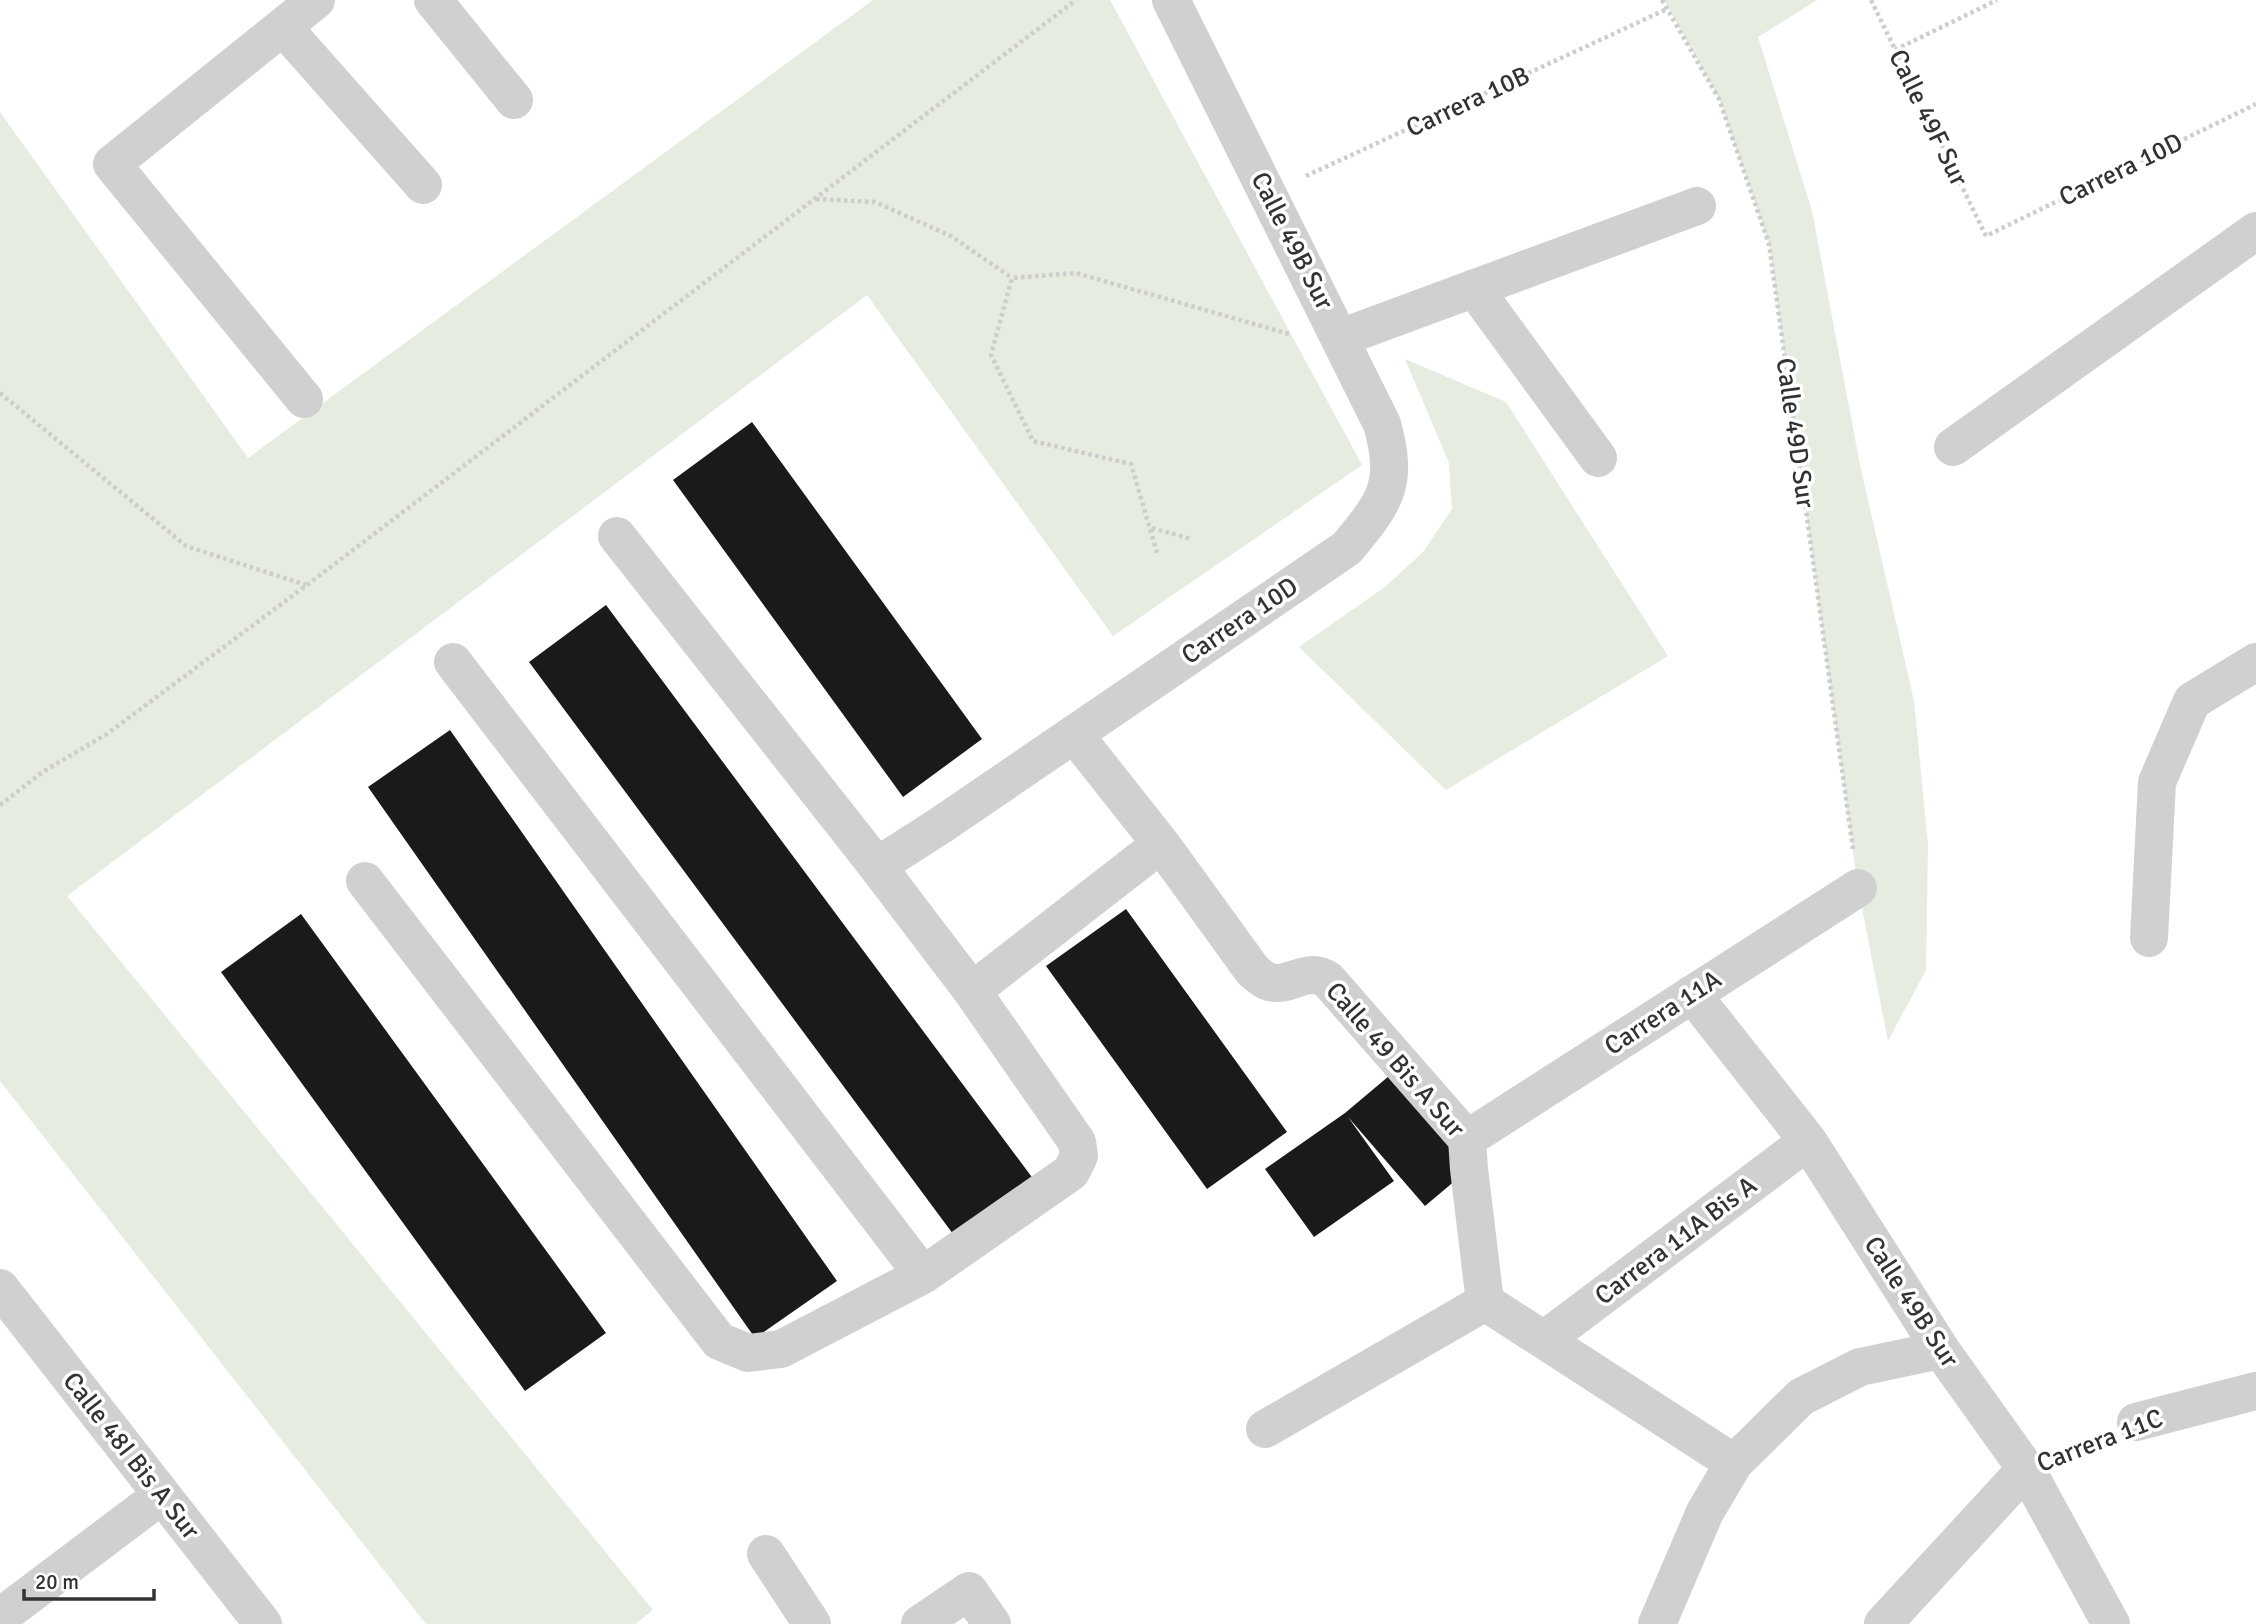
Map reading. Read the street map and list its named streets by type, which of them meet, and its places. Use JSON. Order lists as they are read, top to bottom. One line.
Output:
{"streets":{"street":["Carrera 10D","Calle 49B Sur","Carrera 11A","Calle 49 Bis A Sur","Carrera 11A Bis A","Carrera 11C","Calle 48I Bis A Sur"],"path":["Carrera 10B","Calle 49F Sur","Calle 49D Sur"]},"crossings":[["Carrera 10B","Calle 49B Sur"],["Carrera 10B","Calle 49D Sur"],["Calle 49F Sur","Carrera 10D"],["Carrera 10D","Calle 49B Sur"],["Carrera 10D","Calle 49 Bis A Sur"],["Calle 49B Sur","Carrera 11A"],["Calle 49B Sur","Carrera 11A Bis A"],["Calle 49B Sur","Carrera 11C"],["Calle 49D Sur","Carrera 11A"],["Carrera 11A","Calle 49 Bis A Sur"]],"scale_bar":"20 m"}
